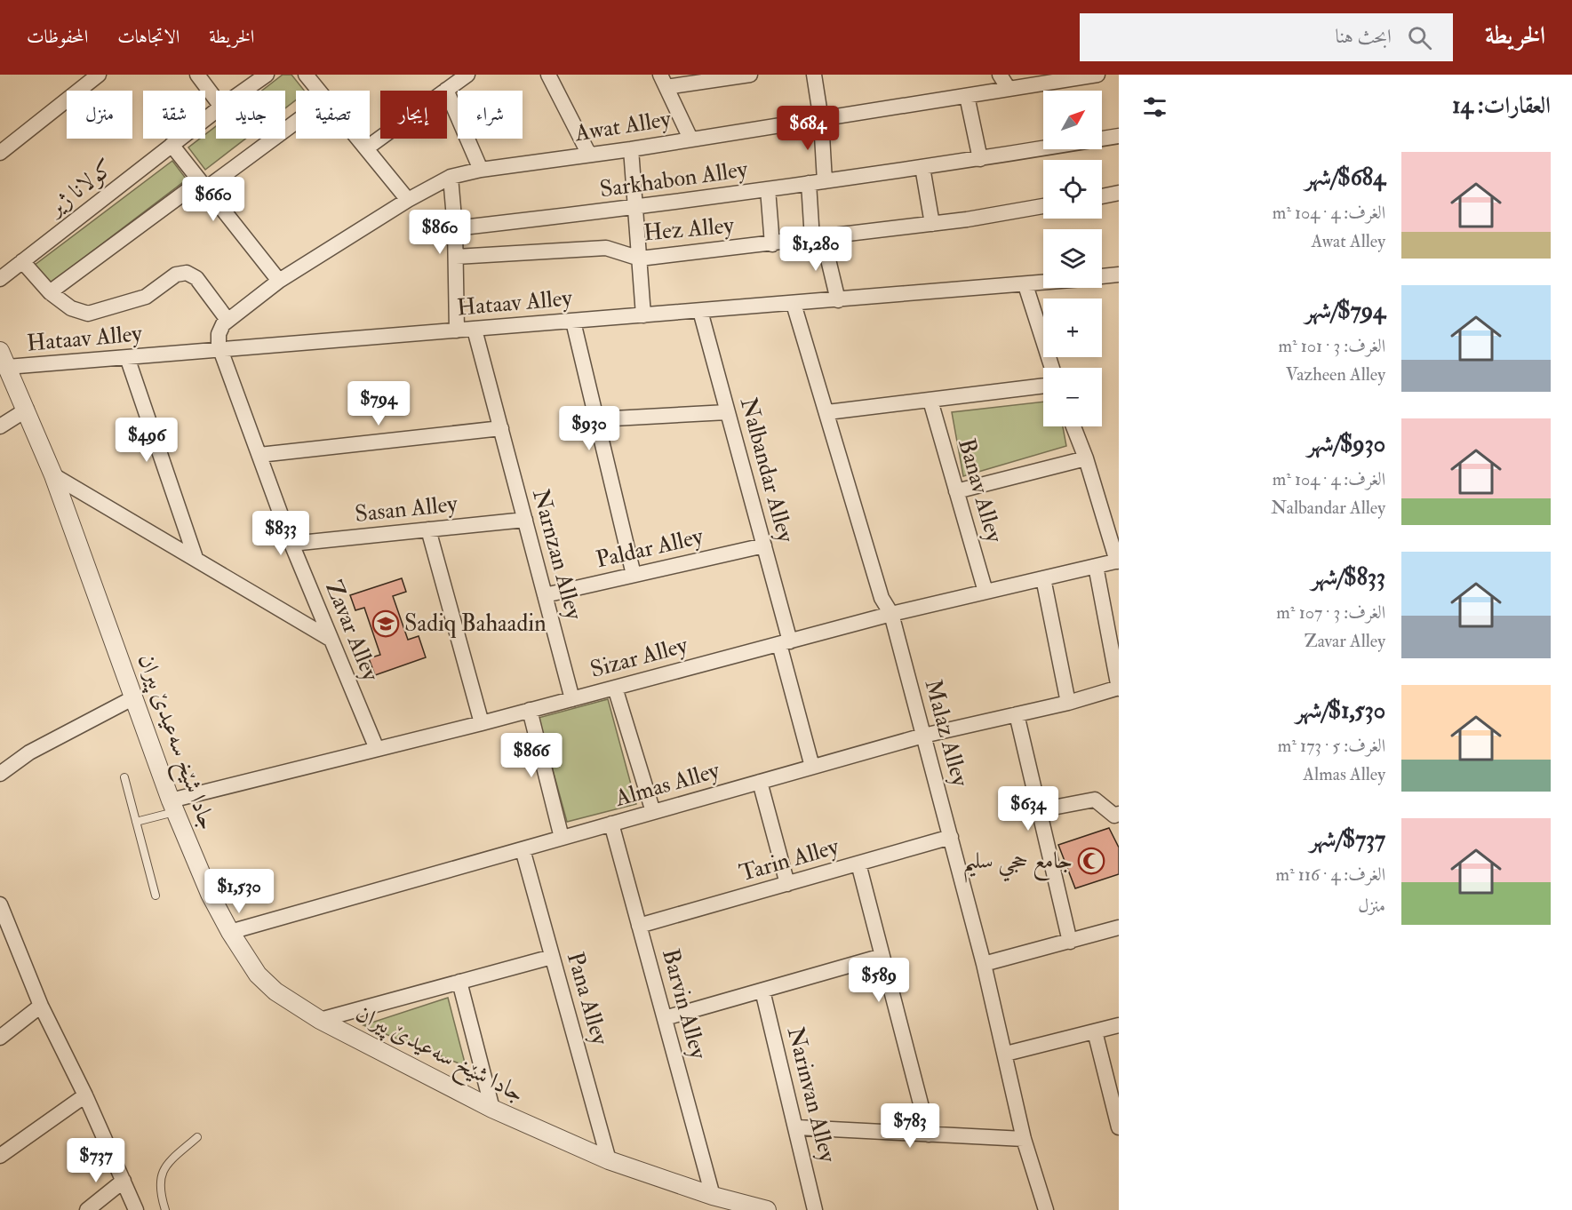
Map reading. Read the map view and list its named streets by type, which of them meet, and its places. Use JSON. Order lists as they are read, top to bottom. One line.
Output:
{"streets":{"street":["Awat Alley","Sarkhabon Alley","کولانا ژیر","Hez Alley","Hataav Alley","Nalbandar Alley","Banav Alley","Sasan Alley","Paldar Alley","Narnzan Alley","Zavar Alley","Sizar Alley","Malaz Alley","جادا شێخ سەعیدێ پیران","Almas Alley","Tarin Alley","Pana Alley","Barvin Alley","Narinvan Alley"]},"crossings":[["Hataav Alley","Nalbandar Alley"],["Hataav Alley","Narnzan Alley"],["Hataav Alley","Zavar Alley"],["Hataav Alley","Malaz Alley"],["Hataav Alley","جادا شێخ سەعیدێ پیران"],["Nalbandar Alley","Paldar Alley"],["Nalbandar Alley","Sizar Alley"],["Nalbandar Alley","Almas Alley"],["Banav Alley","Sizar Alley"],["Sasan Alley","Narnzan Alley"],["Sasan Alley","Zavar Alley"],["Paldar Alley","Narnzan Alley"],["Narnzan Alley","Sizar Alley"],["Zavar Alley","Sizar Alley"],["Sizar Alley","Malaz Alley"],["Sizar Alley","جادا شێخ سەعیدێ پیران"],["Malaz Alley","Almas Alley"],["Malaz Alley","Tarin Alley"],["جادا شێخ سەعیدێ پیران","Almas Alley"],["جادا شێخ سەعیدێ پیران","Pana Alley"],["جادا شێخ سەعیدێ پیران","Barvin Alley"],["Almas Alley","Pana Alley"],["Almas Alley","Barvin Alley"],["Tarin Alley","Barvin Alley"]],"places":{"school or university":["Sadiq Bahaadin"],"mosque":["جامع حجي سليم"]},"north":"top right","page":{"header":"الخريطة","search":"ابحث هنا","nav":["الخريطة","الاتجاهات","المحفوظات"],"heading":"العقارات: 14","map_buttons":["+","−"],"chip":["شراء","إيجار","تصفية","جديد","شقة","منزل"],"price":["$684","$660","$860","$1,280","$794","$930","$496","$833","$866","$634","$1,530","$589","$783","$737"],"list":[{"name":"$684/شهر","note":"الغرف: 4 · 104 m² · Awat Alley"},{"name":"$794/شهر","note":"الغرف: 3 · 101 m² · Vazheen Alley"},{"name":"$930/شهر","note":"الغرف: 4 · 104 m² · Nalbandar Alley"},{"name":"$833/شهر","note":"الغرف: 3 · 107 m² · Zavar Alley"},{"name":"$1,530/شهر","note":"الغرف: 5 · 173 m² · Almas Alley"},{"name":"$737/شهر","note":"الغرف: 4 · 116 m² · منزل"}]}}
